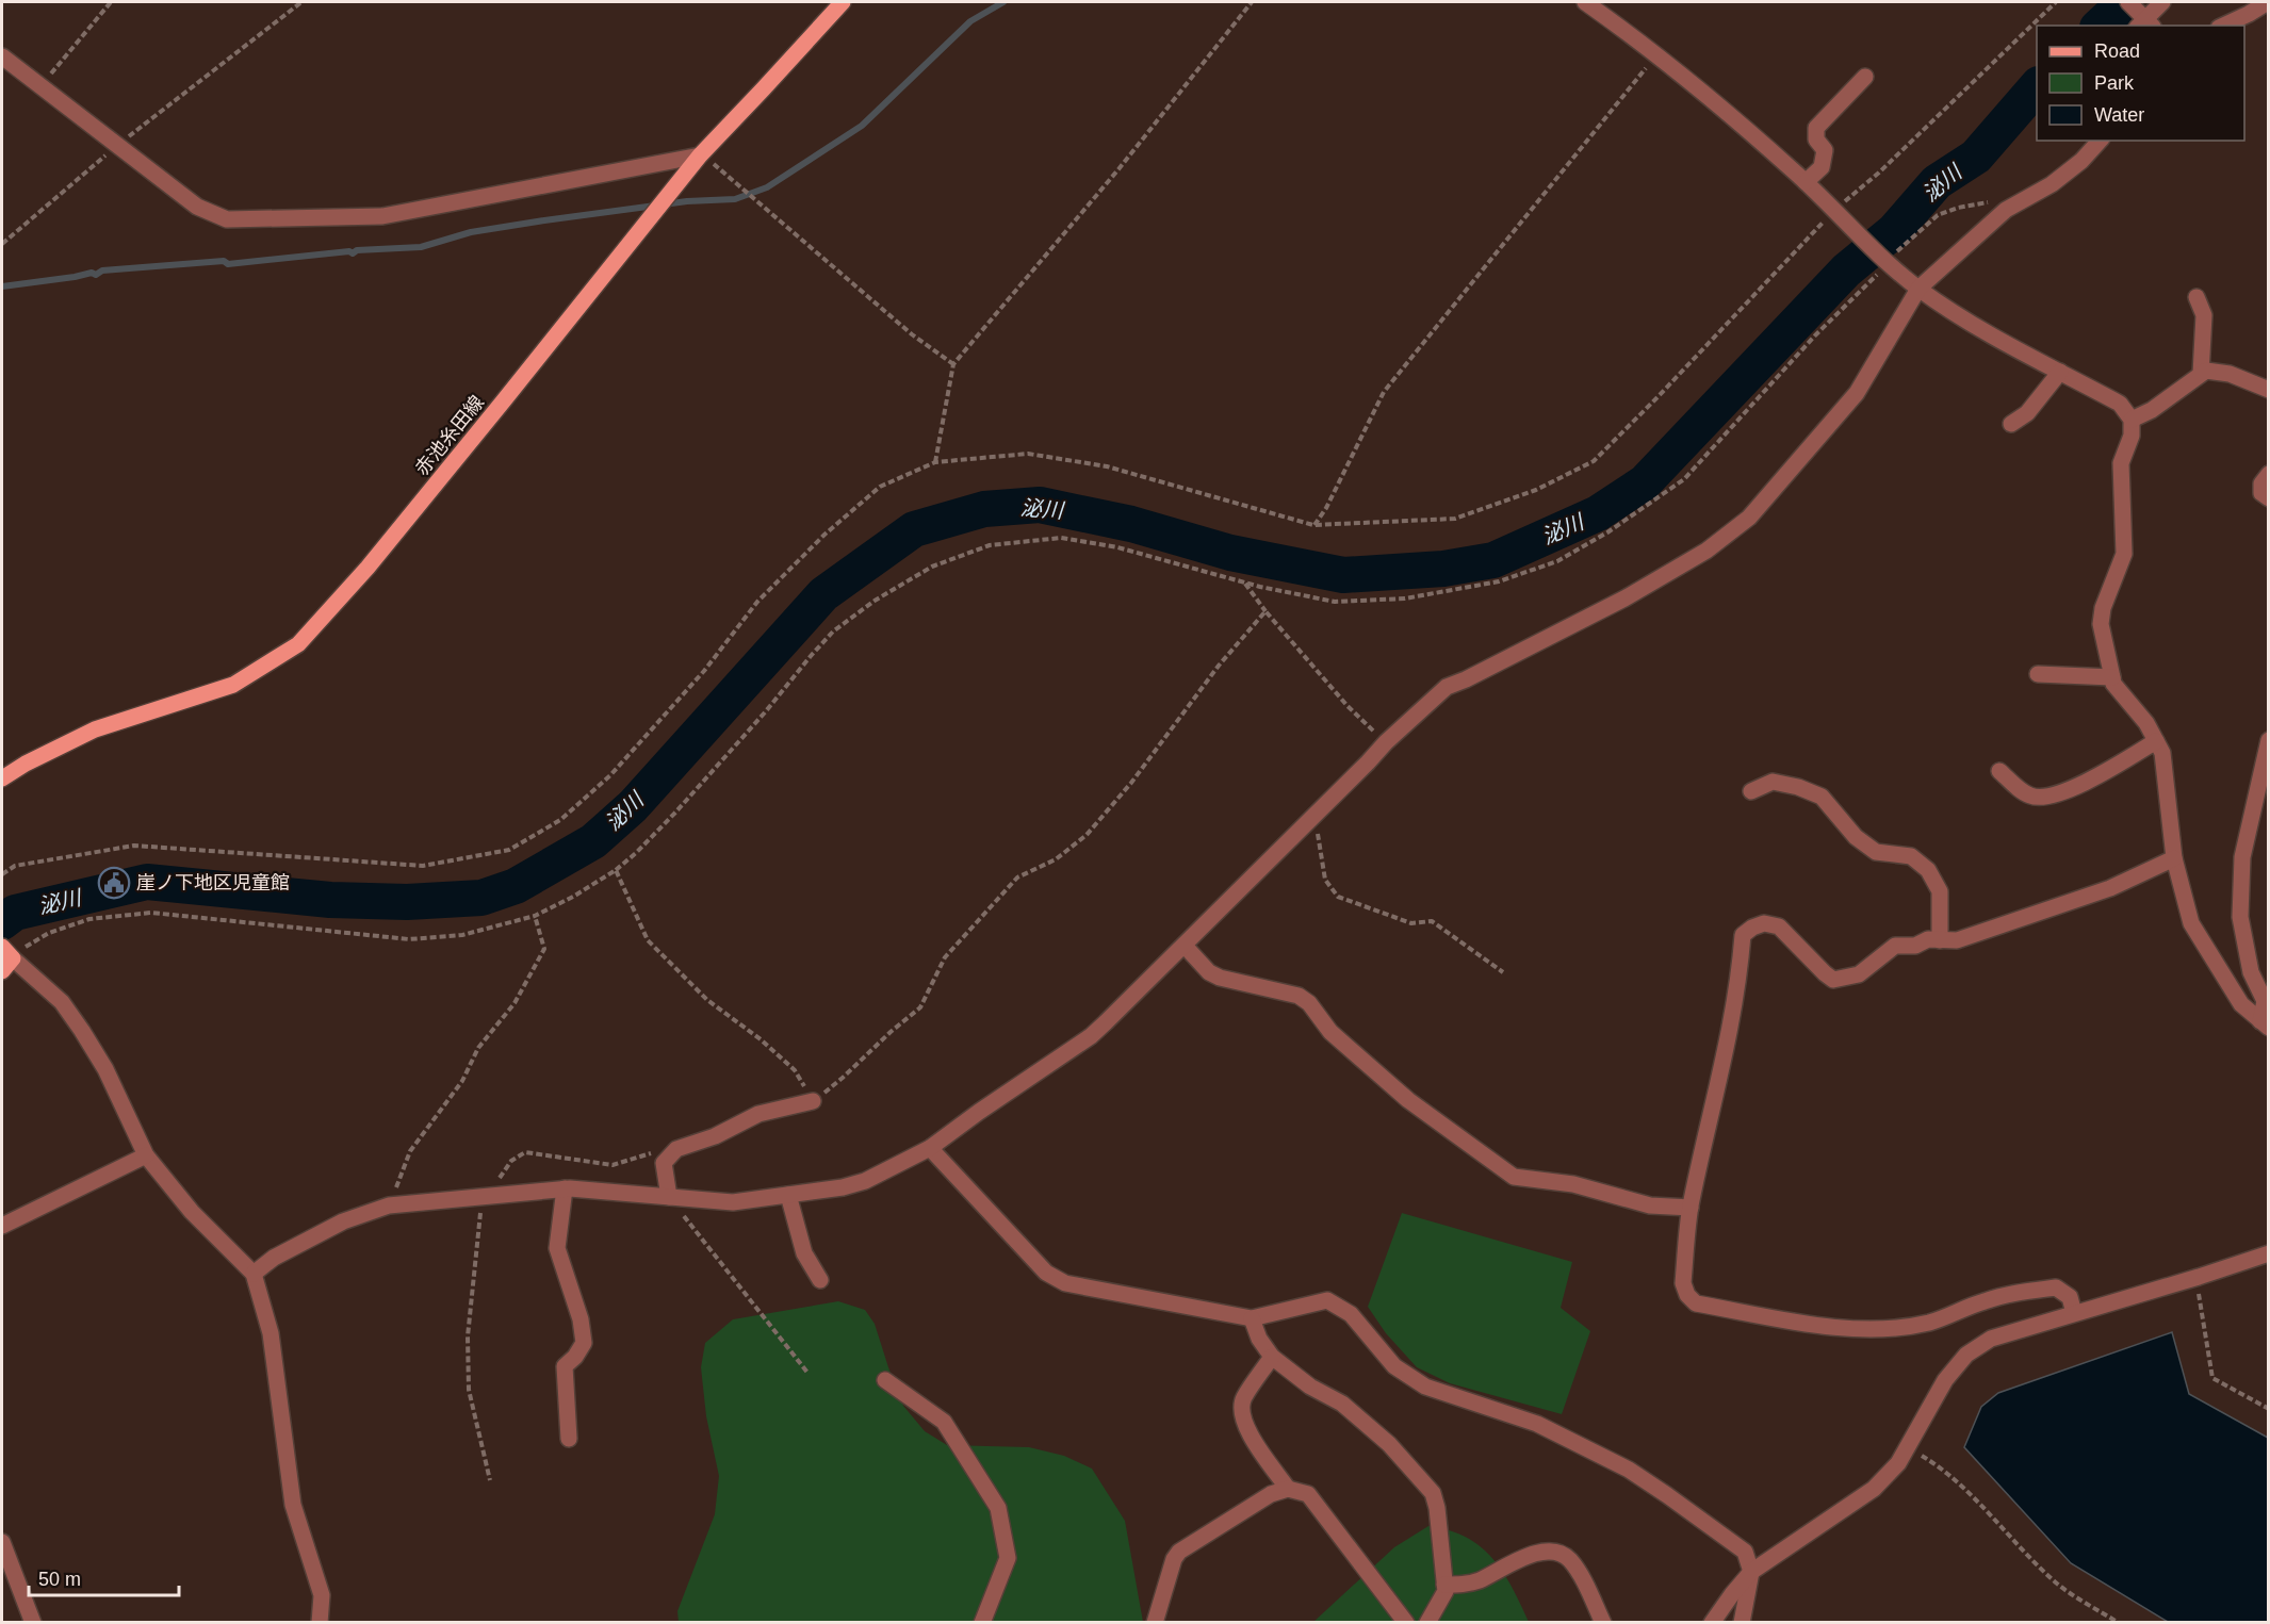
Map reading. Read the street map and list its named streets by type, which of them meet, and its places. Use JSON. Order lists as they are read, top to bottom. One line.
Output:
{"streets":{"main road":["赤池糸田線"]},"water":["泌川"],"places":{"public building":["崖ノ下地区児童館"]},"legend":["Road","Park","Water"],"scale_bar":"50 m"}
